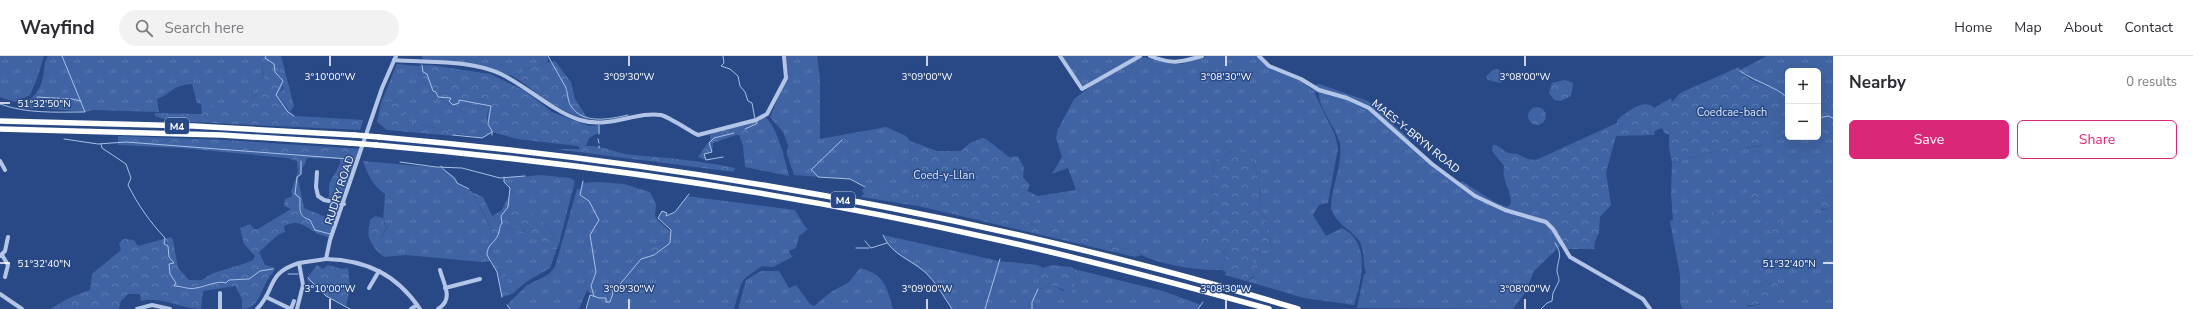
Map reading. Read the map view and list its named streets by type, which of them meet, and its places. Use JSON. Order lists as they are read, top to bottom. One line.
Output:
{"streets":{"highway":["M4"],"street":["MAES-Y-BRYN ROAD","RUDRY ROAD"]},"parks":["Coedcae-bach","Coed-y-Llan"],"page":{"header":"Wayfind","search":"Search here","nav":["Home","Map","About","Contact"],"heading":["Nearby","0 results"],"map_buttons":["+","−"],"buttons":["Save","Share"]},"coordinates":["3°10'00\"W","3°09'30\"W","3°09'00\"W","3°08'30\"W","3°08'00\"W","51°32'50\"N","51°32'40\"N"]}
